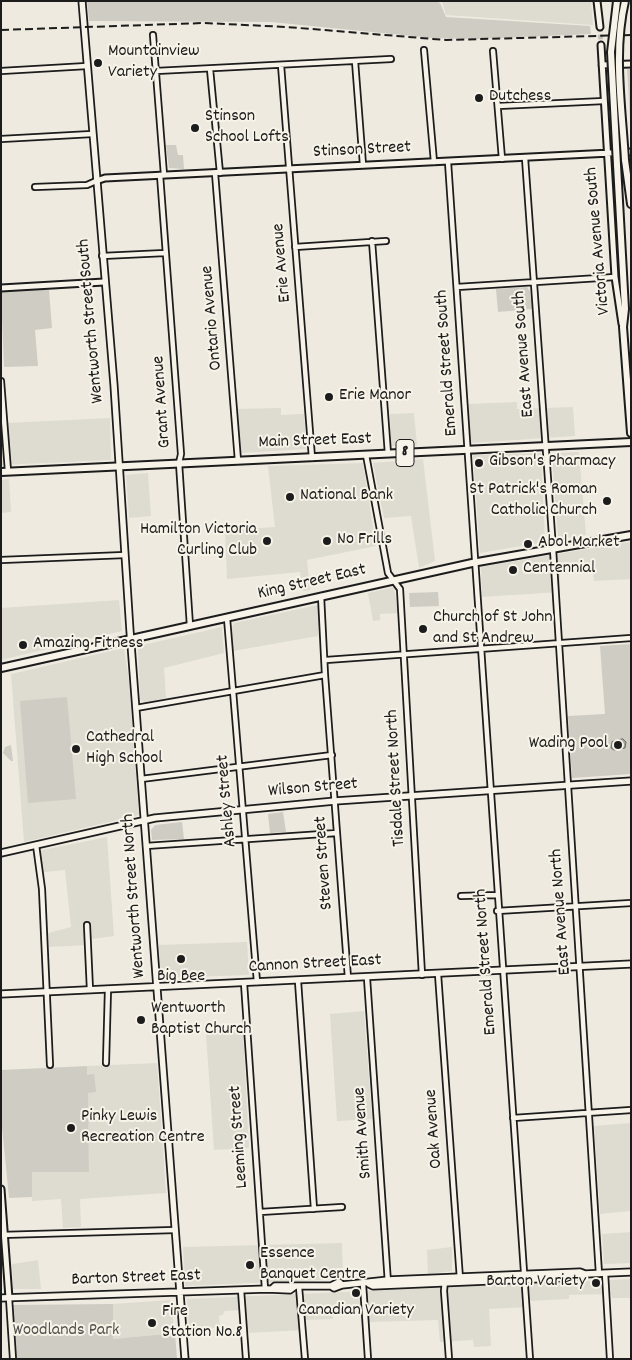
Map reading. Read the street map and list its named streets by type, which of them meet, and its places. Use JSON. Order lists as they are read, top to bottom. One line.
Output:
{"streets":{"main road":["Victoria Avenue South","Wentworth Street South","Main Street East","8","King Street East","Wilson Street","Wentworth Street North","Cannon Street East","Barton Street East"],"street":["Stinson Street","Erie Avenue","Ontario Avenue","East Avenue South","Emerald Street South","Grant Avenue","Tisdale Street North","Ashley Street","Steven Street","East Avenue North","Emerald Street North","Oak Avenue","Smith Avenue","Leeming Street"]},"crossings":[["Stinson Street","Victoria Avenue South"],["Stinson Street","Erie Avenue"],["Stinson Street","Ontario Avenue"],["Stinson Street","Wentworth Street South"],["Stinson Street","East Avenue South"],["Stinson Street","Emerald Street South"],["Stinson Street","Grant Avenue"],["Erie Avenue","Main Street East"],["Ontario Avenue","Main Street East"],["Wentworth Street South","Main Street East"],["Wentworth Street South","King Street East"],["Wentworth Street South","Wentworth Street North"],["East Avenue South","Main Street East"],["East Avenue South","King Street East"],["East Avenue South","East Avenue North"],["Emerald Street South","Main Street East"],["Emerald Street South","King Street East"],["Emerald Street South","Emerald Street North"],["Grant Avenue","Main Street East"],["Grant Avenue","King Street East"],["Main Street East","Tisdale Street North"],["King Street East","Tisdale Street North"],["King Street East","Ashley Street"],["King Street East","Steven Street"],["King Street East","Wentworth Street North"],["King Street East","East Avenue North"],["King Street East","Emerald Street North"],["Tisdale Street North","Wilson Street"],["Tisdale Street North","Cannon Street East"],["Wilson Street","Ashley Street"],["Wilson Street","Steven Street"],["Wilson Street","Wentworth Street North"],["Wilson Street","East Avenue North"],["Wilson Street","Emerald Street North"],["Ashley Street","Cannon Street East"],["Steven Street","Cannon Street East"],["Wentworth Street North","Cannon Street East"],["Wentworth Street North","Barton Street East"],["East Avenue North","Cannon Street East"],["East Avenue North","Barton Street East"],["Emerald Street North","Cannon Street East"],["Emerald Street North","Barton Street East"],["Cannon Street East","Oak Avenue"],["Cannon Street East","Smith Avenue"],["Cannon Street East","Leeming Street"],["Oak Avenue","Barton Street East"],["Smith Avenue","Barton Street East"],["Leeming Street","Barton Street East"]],"parks":["Woodlands Park"],"places":["Mountainview Variety","Dutchess","Stinson School Lofts","Erie Manor","Gibson's Pharmacy","National Bank","St Patrick's Roman Catholic Church","Hamilton Victoria Curling Club","No Frills","Abol Market","Centennial","Church of St John and St Andrew","Amazing Fitness","Wading Pool","Cathedral High School","Big Bee","Wentworth Baptist Church","Pinky Lewis Recreation Centre","Essence Banquet Centre","Barton Variety","Canadian Variety","Fire Station No.8"]}
